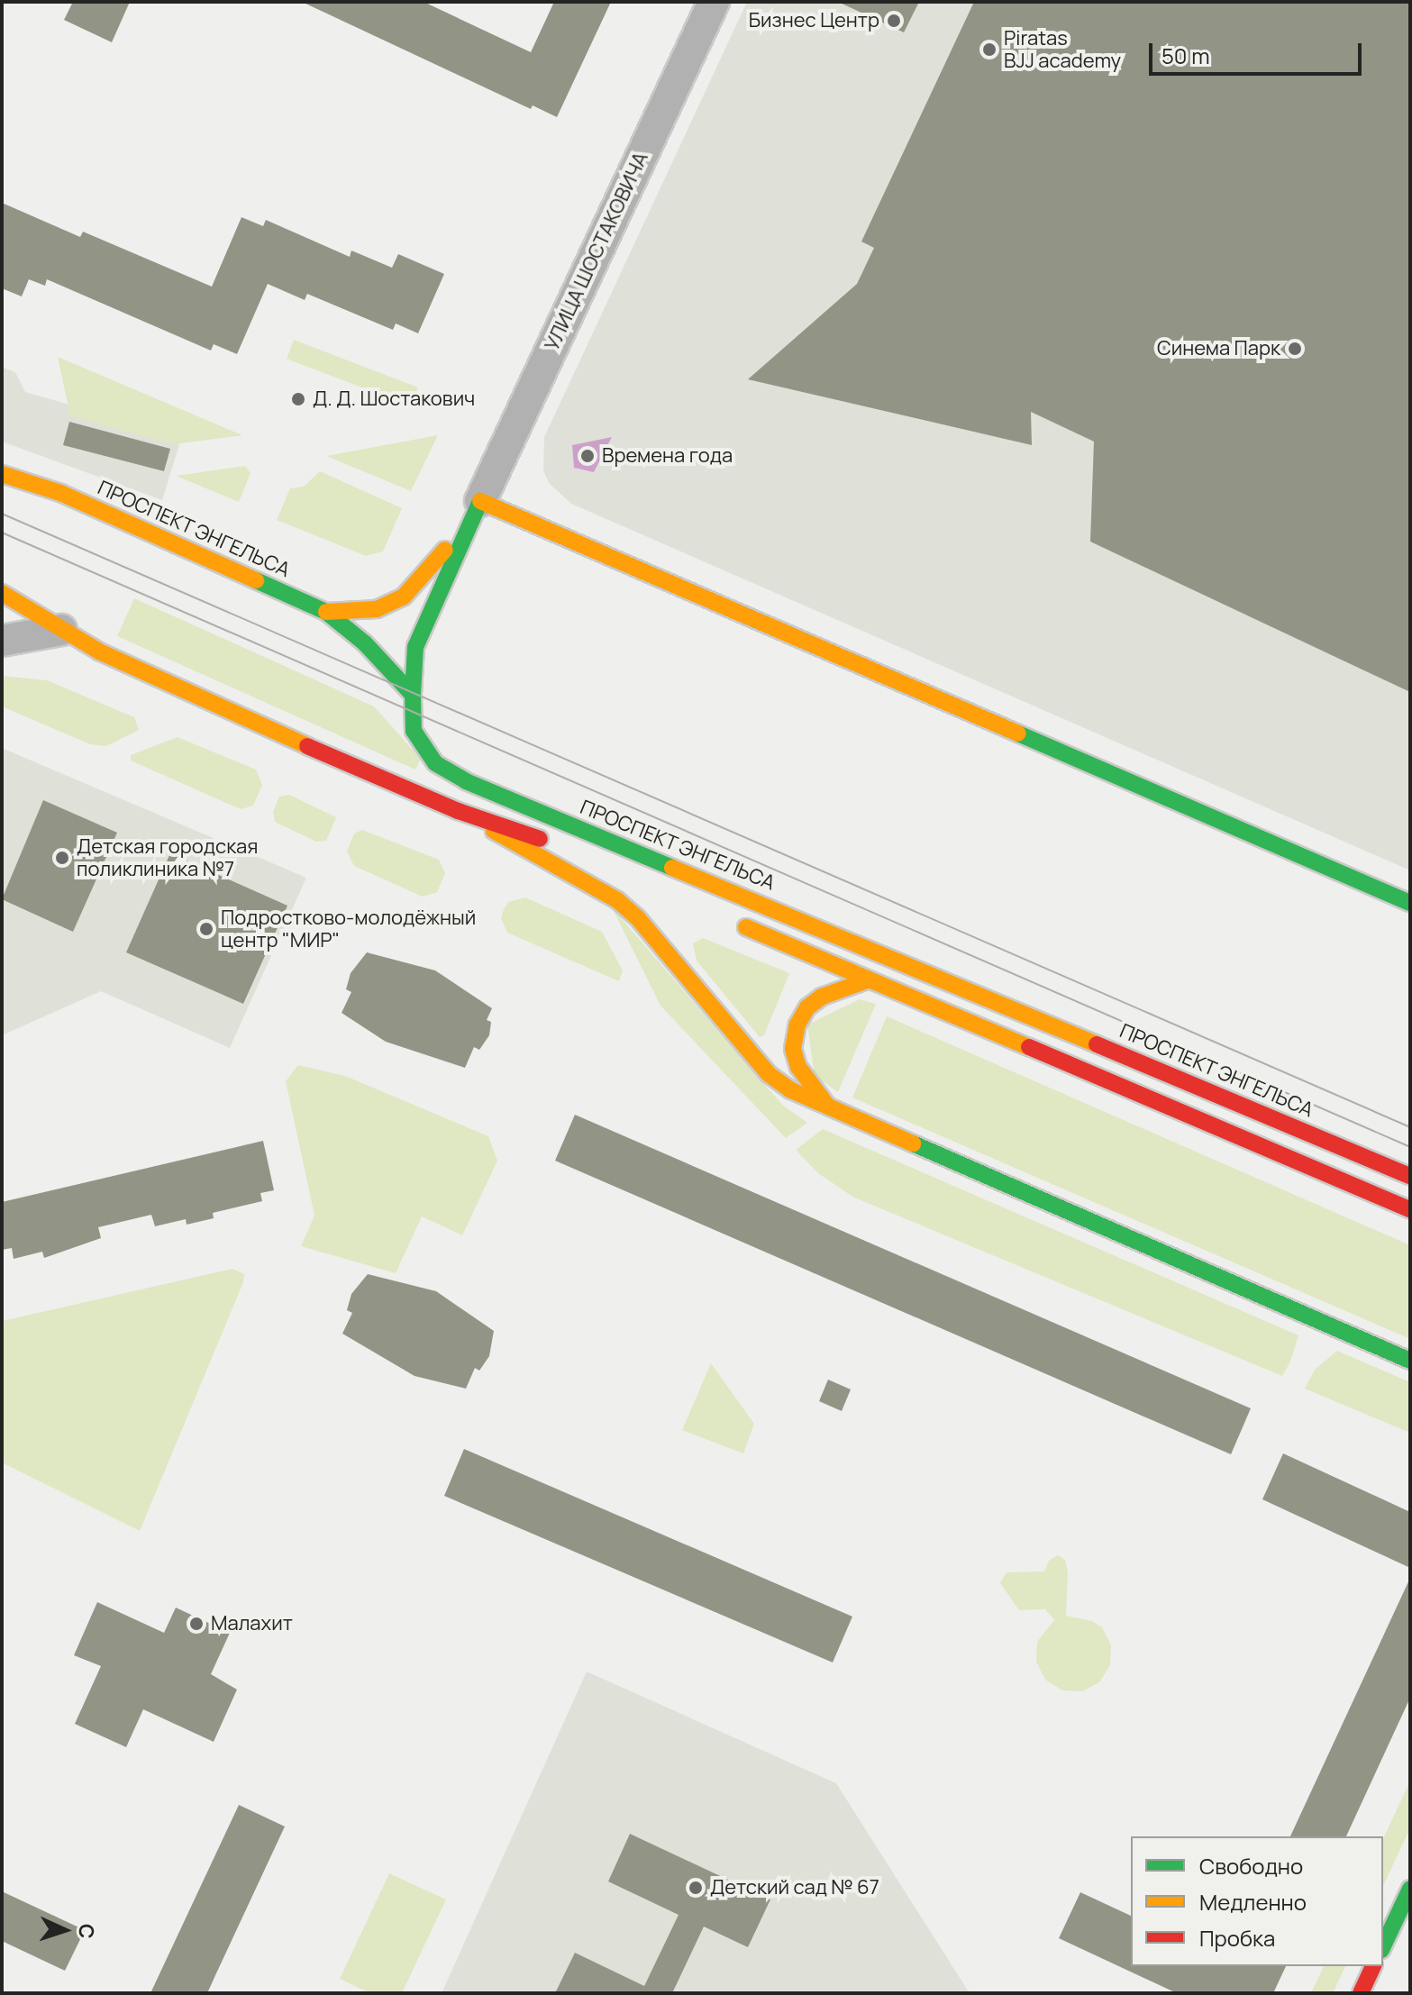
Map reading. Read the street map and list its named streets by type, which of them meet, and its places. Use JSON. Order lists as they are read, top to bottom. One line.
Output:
{"streets":{"main road":["УЛИЦА ШОСТАКОВИЧА","ПРОСПЕКТ ЭНГЕЛЬСА"]},"crossings":[["УЛИЦА ШОСТАКОВИЧА","ПРОСПЕКТ ЭНГЕЛЬСА"]],"places":["Бизнес Центр","Piratas BJJ academy","Синема Парк","Д. Д. Шостакович","Времена года","Детская городская поликлиника №7","Подростково-молодёжный центр \"МИР\"","Малахит","Детский сад № 67"],"legend":["Свободно","Медленно","Пробка"],"scale_bar":"50 m","north":"right"}
